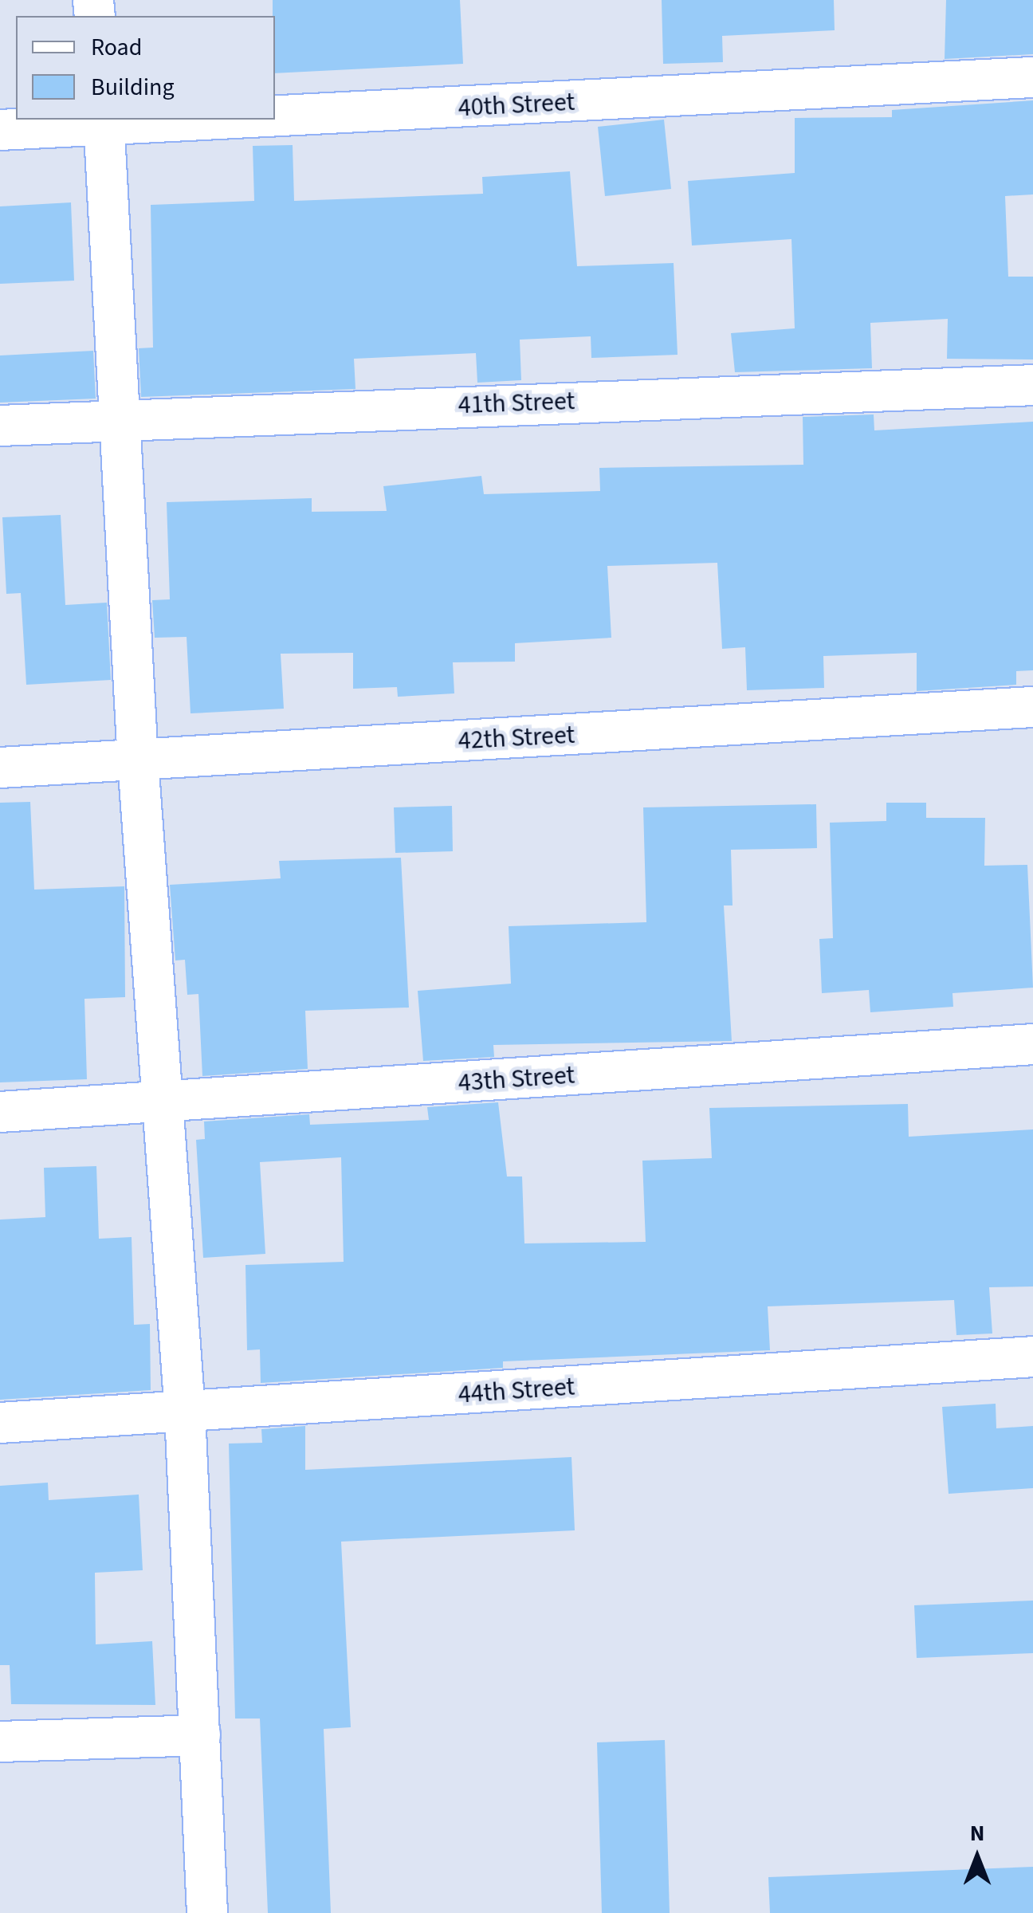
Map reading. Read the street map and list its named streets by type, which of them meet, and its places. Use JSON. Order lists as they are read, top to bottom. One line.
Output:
{"streets":{"street":["40th Street","41th Street","42th Street","43th Street","44th Street"]},"legend":["Road","Building"],"north":"top"}
